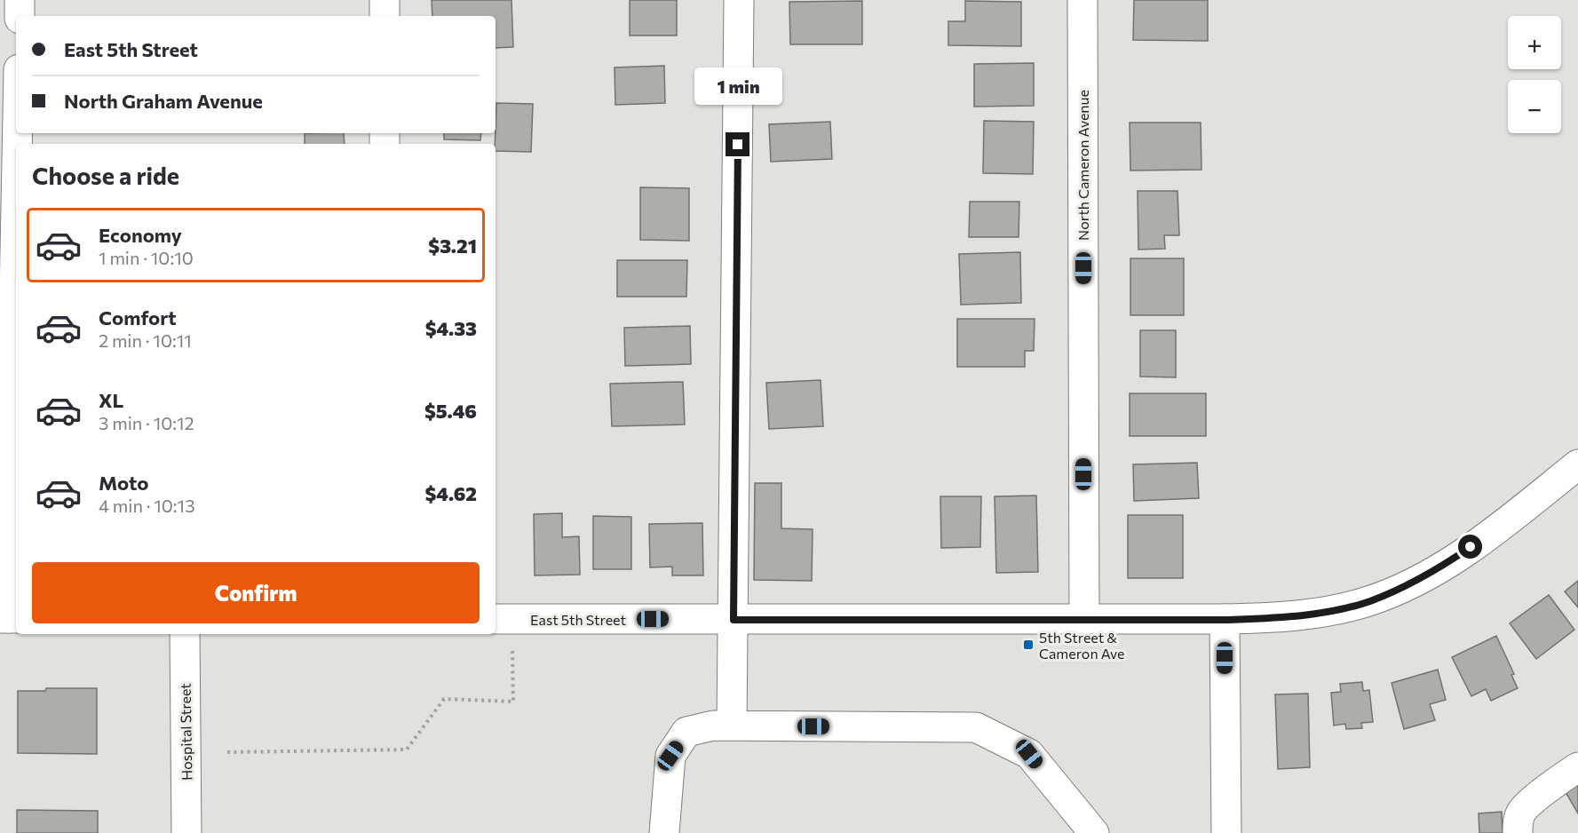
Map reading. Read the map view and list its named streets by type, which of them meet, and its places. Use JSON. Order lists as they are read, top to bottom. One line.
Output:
{"streets":{"street":["North Cameron Avenue","East 5th Street","Hospital Street"]},"crossings":[["North Cameron Avenue","East 5th Street"]],"places":{"transit":["5th Street & Cameron Ave"]},"page":{"map_buttons":["+","−"],"banner":["East 5th Street","North Graham Avenue"],"bubble":"1 min","heading":"Choose a ride","list":[{"name":"Economy","note":"1 min · 10:10","value":"$3.21"},{"name":"Comfort","note":"2 min · 10:11","value":"$4.33"},{"name":"XL","note":"3 min · 10:12","value":"$5.46"},{"name":"Moto","note":"4 min · 10:13","value":"$4.62"}],"buttons":"Confirm"}}
